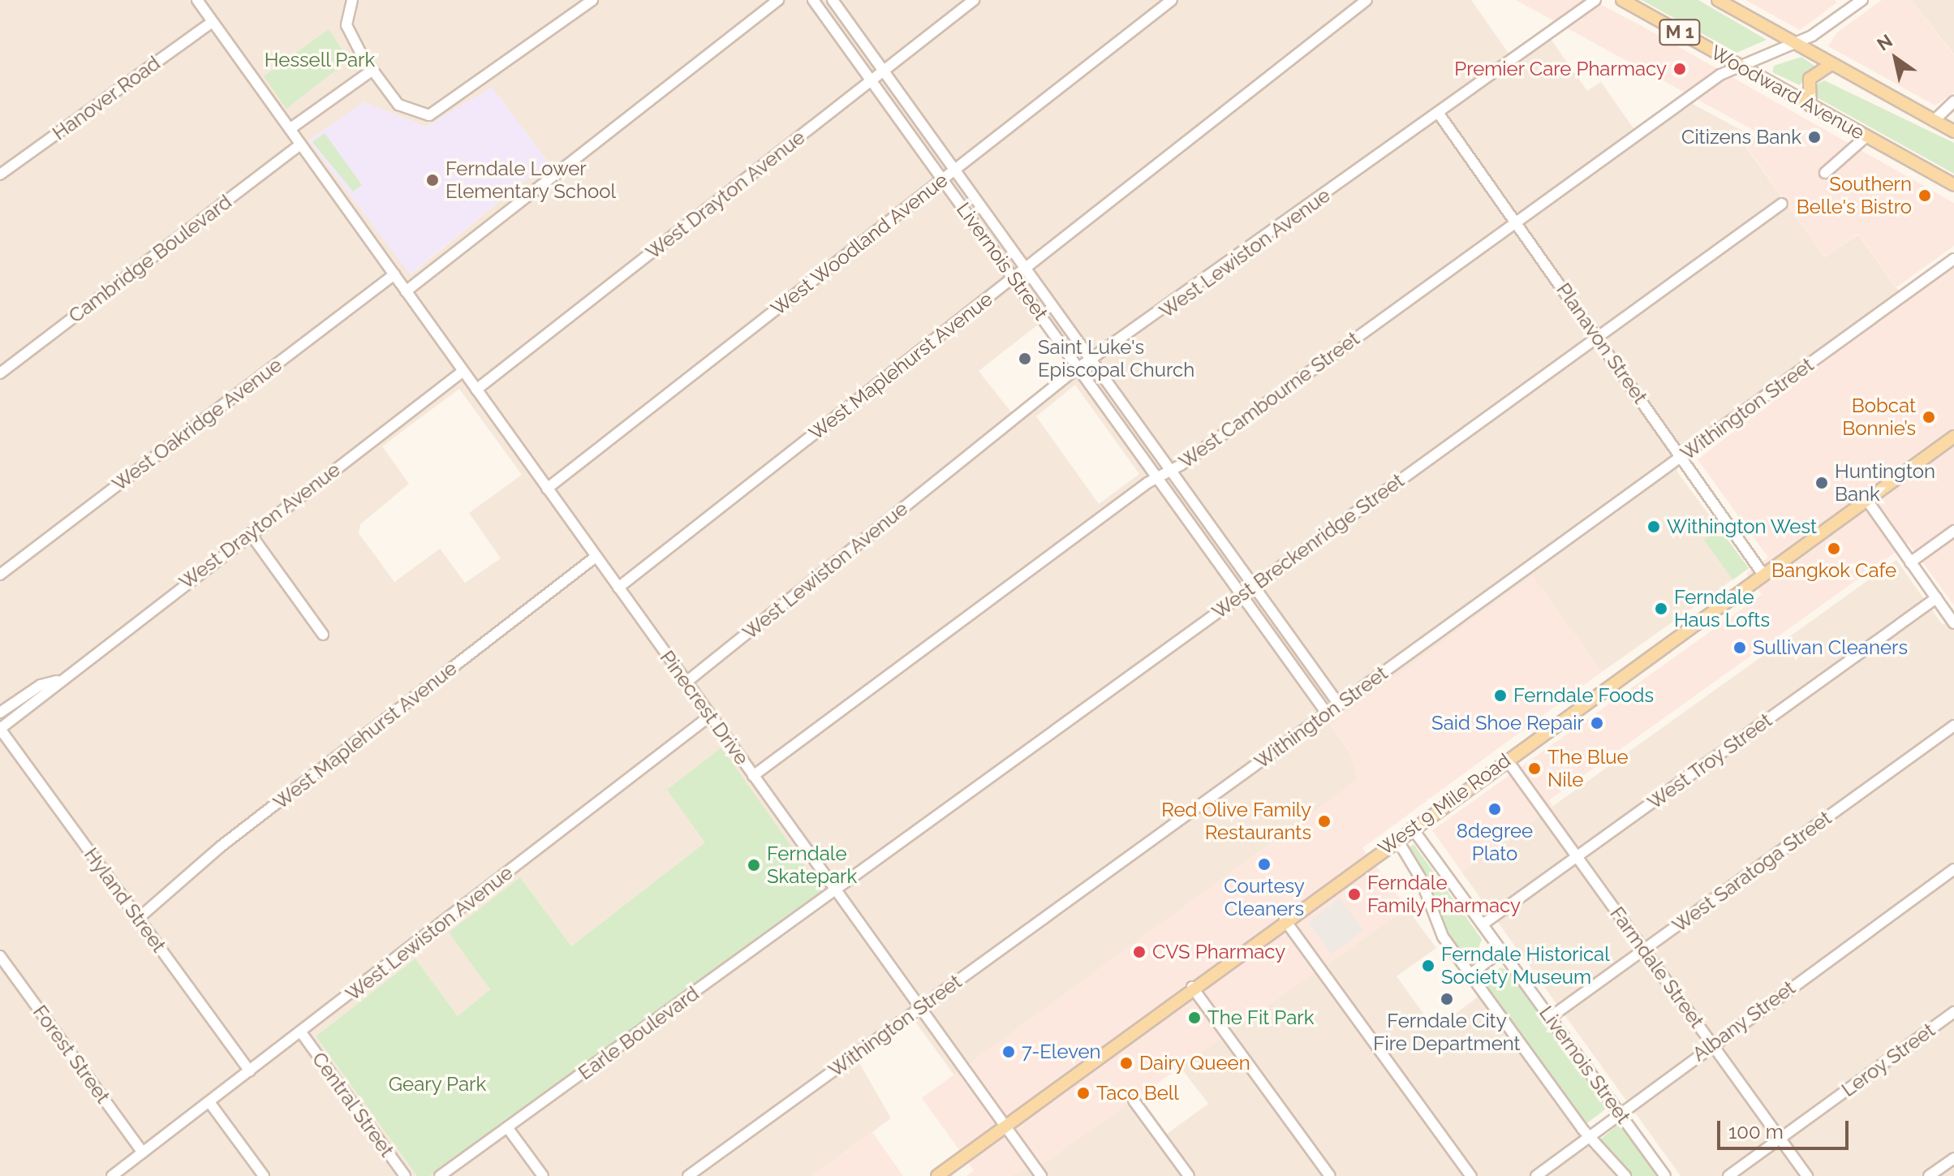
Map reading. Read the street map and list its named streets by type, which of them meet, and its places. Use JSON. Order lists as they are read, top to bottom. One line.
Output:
{"streets":{"main road":["M 1","Woodward Avenue","West 9 Mile Road"],"street":["Hanover Road","West Drayton Avenue","West Woodland Avenue","West Lewiston Avenue","Cambridge Boulevard","Livernois Street","Planavon Street","West Maplehurst Avenue","West Cambourne Street","Withington Street","West Oakridge Avenue","West Breckenridge Street","Pinecrest Drive","West Troy Street","West Saratoga Street","Hyland Street","Farmdale Street","Albany Street","Earle Boulevard","Forest Street","Leroy Street","Central Street"]},"crossings":[["M 1","West Cambourne Street"],["Woodward Avenue","West Cambourne Street"],["Hanover Road","Pinecrest Drive"],["West Drayton Avenue","Livernois Street"],["West Drayton Avenue","Pinecrest Drive"],["West Drayton Avenue","Hyland Street"],["West Woodland Avenue","Livernois Street"],["West Woodland Avenue","Pinecrest Drive"],["West Lewiston Avenue","Livernois Street"],["West Lewiston Avenue","Planavon Street"],["West Lewiston Avenue","Pinecrest Drive"],["West Lewiston Avenue","Hyland Street"],["West Lewiston Avenue","Forest Street"],["West Lewiston Avenue","Central Street"],["Cambridge Boulevard","Pinecrest Drive"],["Livernois Street","West Maplehurst Avenue"],["Livernois Street","West Cambourne Street"],["Livernois Street","Withington Street"],["Livernois Street","West Breckenridge Street"],["Livernois Street","West Troy Street"],["Livernois Street","West 9 Mile Road"],["Livernois Street","West Saratoga Street"],["Livernois Street","Albany Street"],["Planavon Street","West Cambourne Street"],["Planavon Street","Withington Street"],["Planavon Street","West Breckenridge Street"],["Planavon Street","West 9 Mile Road"],["West Maplehurst Avenue","Pinecrest Drive"],["West Maplehurst Avenue","Hyland Street"],["West Cambourne Street","Pinecrest Drive"],["Withington Street","Pinecrest Drive"],["West Oakridge Avenue","Pinecrest Drive"],["West Breckenridge Street","Pinecrest Drive"],["West Breckenridge Street","Earle Boulevard"],["Pinecrest Drive","West 9 Mile Road"],["Pinecrest Drive","Earle Boulevard"],["West Troy Street","Farmdale Street"],["West 9 Mile Road","Farmdale Street"],["West Saratoga Street","Farmdale Street"],["Farmdale Street","Albany Street"],["Farmdale Street","Leroy Street"]],"parks":["Hessell Park","Geary Park"],"places":["Premier Care Pharmacy","Citizens Bank","Ferndale Lower Elementary School","Southern Belle's Bistro","Saint Luke's Episcopal Church","Bobcat Bonnie’s","Huntington Bank","Withington West","Bangkok Cafe","Ferndale Haus Lofts","Sullivan Cleaners","Ferndale Foods","Said Shoe Repair","The Blue Nile","8degree Plato","Red Olive Family Restaurants","Courtesy Cleaners","Ferndale Skatepark","Ferndale Family Pharmacy","CVS Pharmacy","Ferndale Historical Society Museum","Ferndale City Fire Department","The Fit Park","7-Eleven","Dairy Queen","Taco Bell"],"scale_bar":"100 m","north":"top left"}
